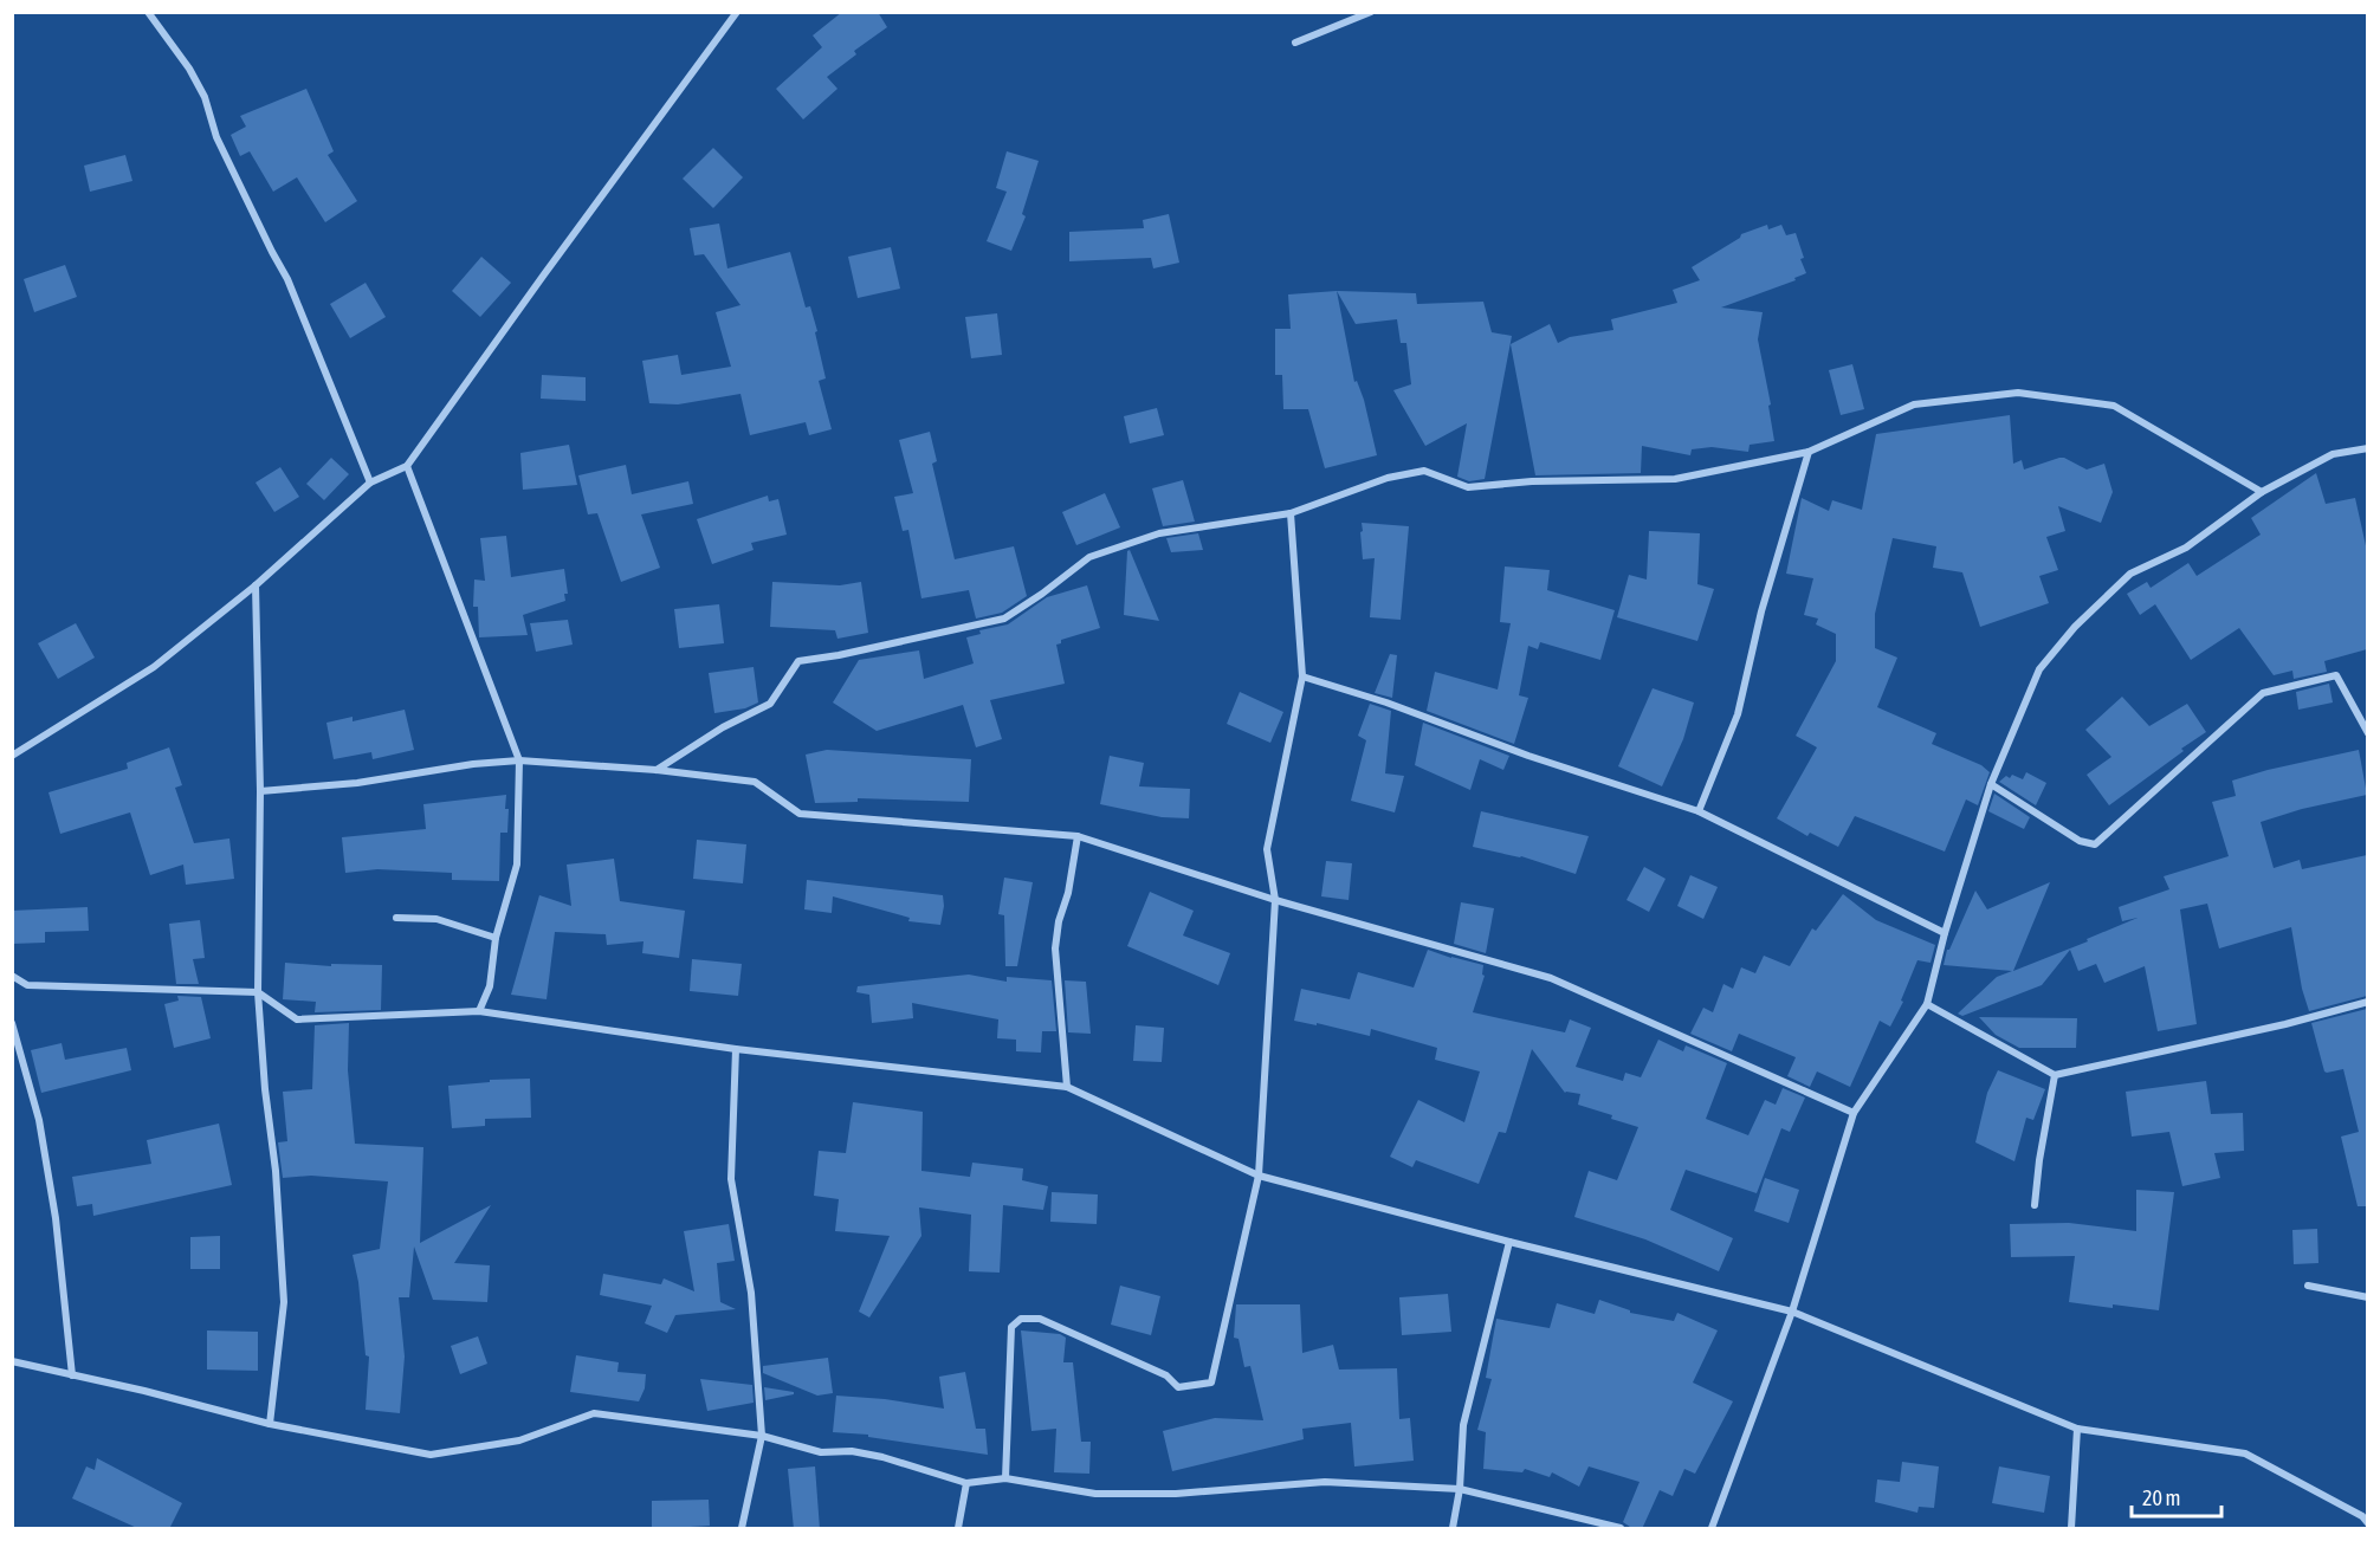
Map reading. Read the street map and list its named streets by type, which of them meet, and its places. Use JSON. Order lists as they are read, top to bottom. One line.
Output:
{"scale_bar":"20 m"}
